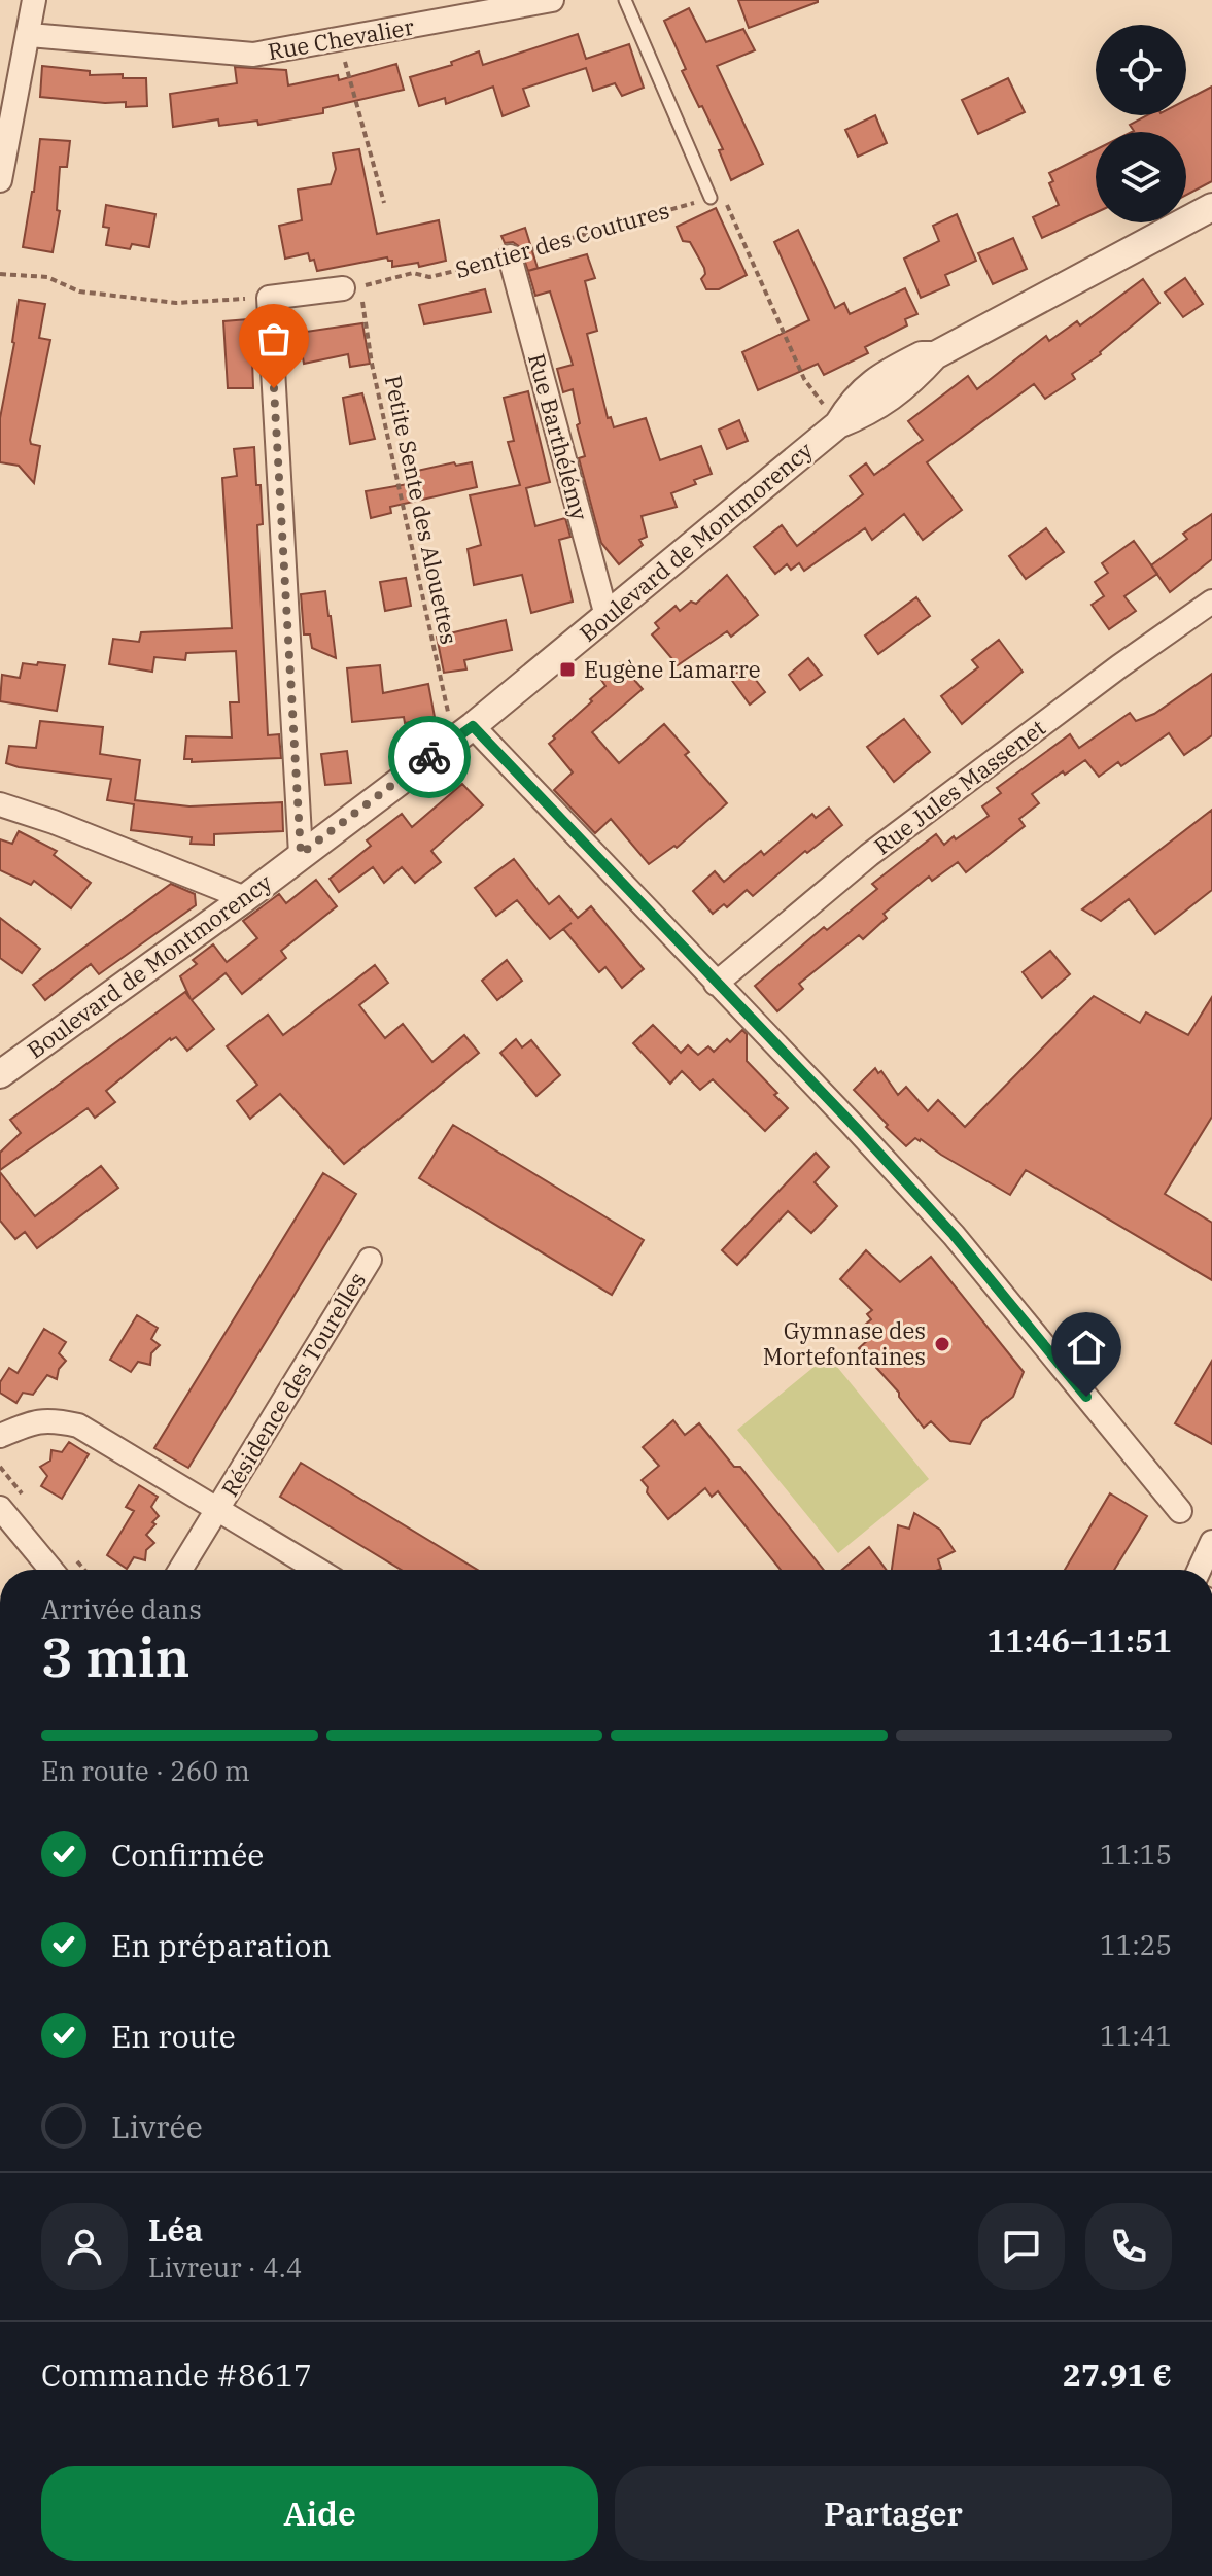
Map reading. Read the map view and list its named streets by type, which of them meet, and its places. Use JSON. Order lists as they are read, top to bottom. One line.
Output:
{"streets":{"street":["Rue Chevalier","Rue Barthélémy","Boulevard de Montmorency","Rue Jules Massenet","Résidence des Tourelles"],"path":["Sentier des Coutures","Petite Sente des Alouettes"]},"crossings":[["Sentier des Coutures","Rue Barthélémy"],["Sentier des Coutures","Petite Sente des Alouettes"],["Rue Barthélémy","Boulevard de Montmorency"],["Petite Sente des Alouettes","Boulevard de Montmorency"]],"places":{"transit":["Eugène Lamarre"],"other":["Gymnase des Mortefontaines"]},"page":{"heading":["3 min","Arrivée dans","11:46–11:51"],"panel":["Léa","Livreur · 4.4","Commande #8617","27.91 €"],"bar":"En route · 260 m","list":[["Confirmée","11:15"],["En préparation","11:25"],["En route","11:41"],"Livrée"],"buttons":["Aide","Partager"]}}
